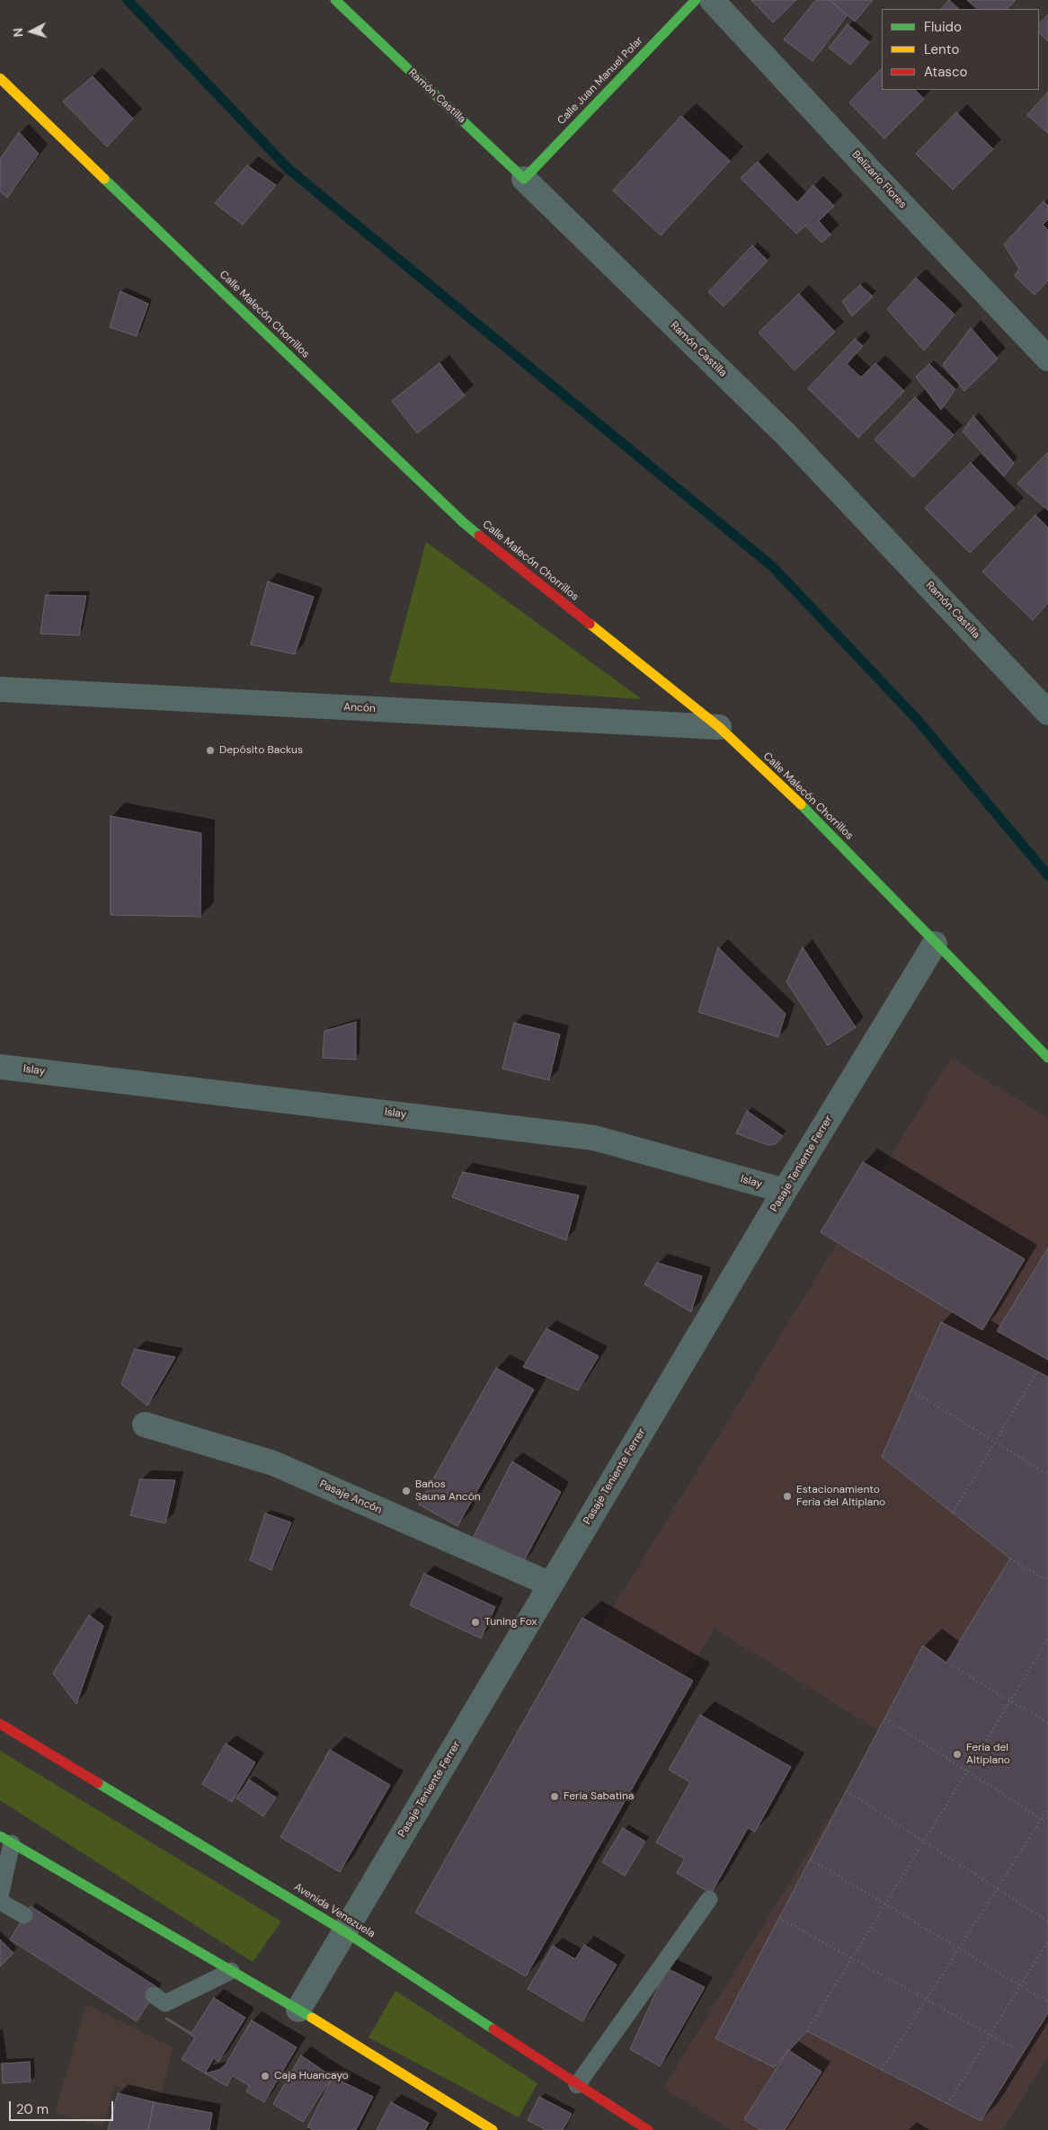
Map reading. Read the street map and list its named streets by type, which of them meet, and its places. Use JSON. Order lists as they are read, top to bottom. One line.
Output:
{"streets":{"street":["Calle Juan Manuel Polar","Ramón Castilla","Belizario Flores","Calle Malecón Chorrillos","Ancón","Islay","Pasaje Teniente Ferrer","Pasaje Ancón","Avenida Venezuela"]},"crossings":[["Calle Juan Manuel Polar","Ramón Castilla"],["Calle Malecón Chorrillos","Ancón"],["Calle Malecón Chorrillos","Pasaje Teniente Ferrer"],["Islay","Pasaje Teniente Ferrer"],["Pasaje Teniente Ferrer","Pasaje Ancón"],["Pasaje Teniente Ferrer","Avenida Venezuela"]],"places":["Depósito Backus","Baños Sauna Ancón","Estacionamiento Feria del Altiplano","Tuning Fox","Feria del Altiplano","Feria Sabatina","Caja Huancayo"],"legend":["Fluido","Lento","Atasco"],"scale_bar":"20 m","north":"left"}
